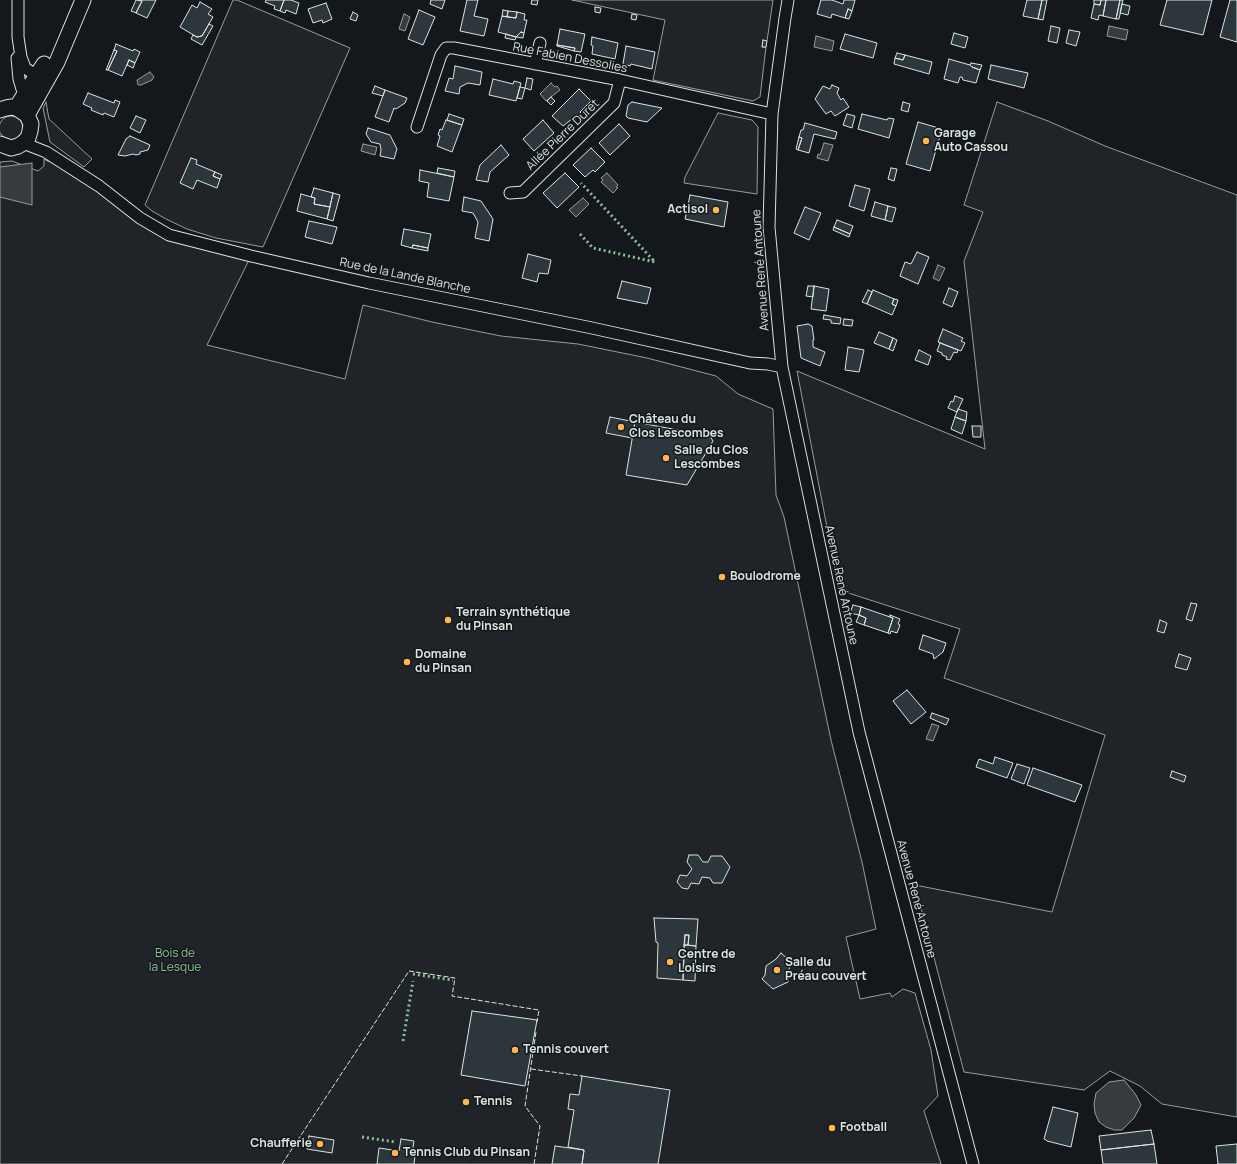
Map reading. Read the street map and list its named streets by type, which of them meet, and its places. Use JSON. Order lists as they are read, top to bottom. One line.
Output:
{"streets":{"street":["Rue Fabien Dessolies","Allée Pierre Duret","Avenue René Antoune","Rue de la Lande Blanche"]},"crossings":[["Rue Fabien Dessolies","Allée Pierre Duret"],["Rue Fabien Dessolies","Avenue René Antoune"],["Avenue René Antoune","Rue de la Lande Blanche"]],"parks":["Bois de la Lesque"],"places":["Garage Auto Cassou","Actisol","Château du Clos Lescombes","Salle du Clos Lescombes","Boulodrome","Terrain synthétique du Pinsan","Domaine du Pinsan","Centre de Loisirs","Salle du Préau couvert","Tennis couvert","Tennis","Football","Chaufferie","Tennis Club du Pinsan"]}
